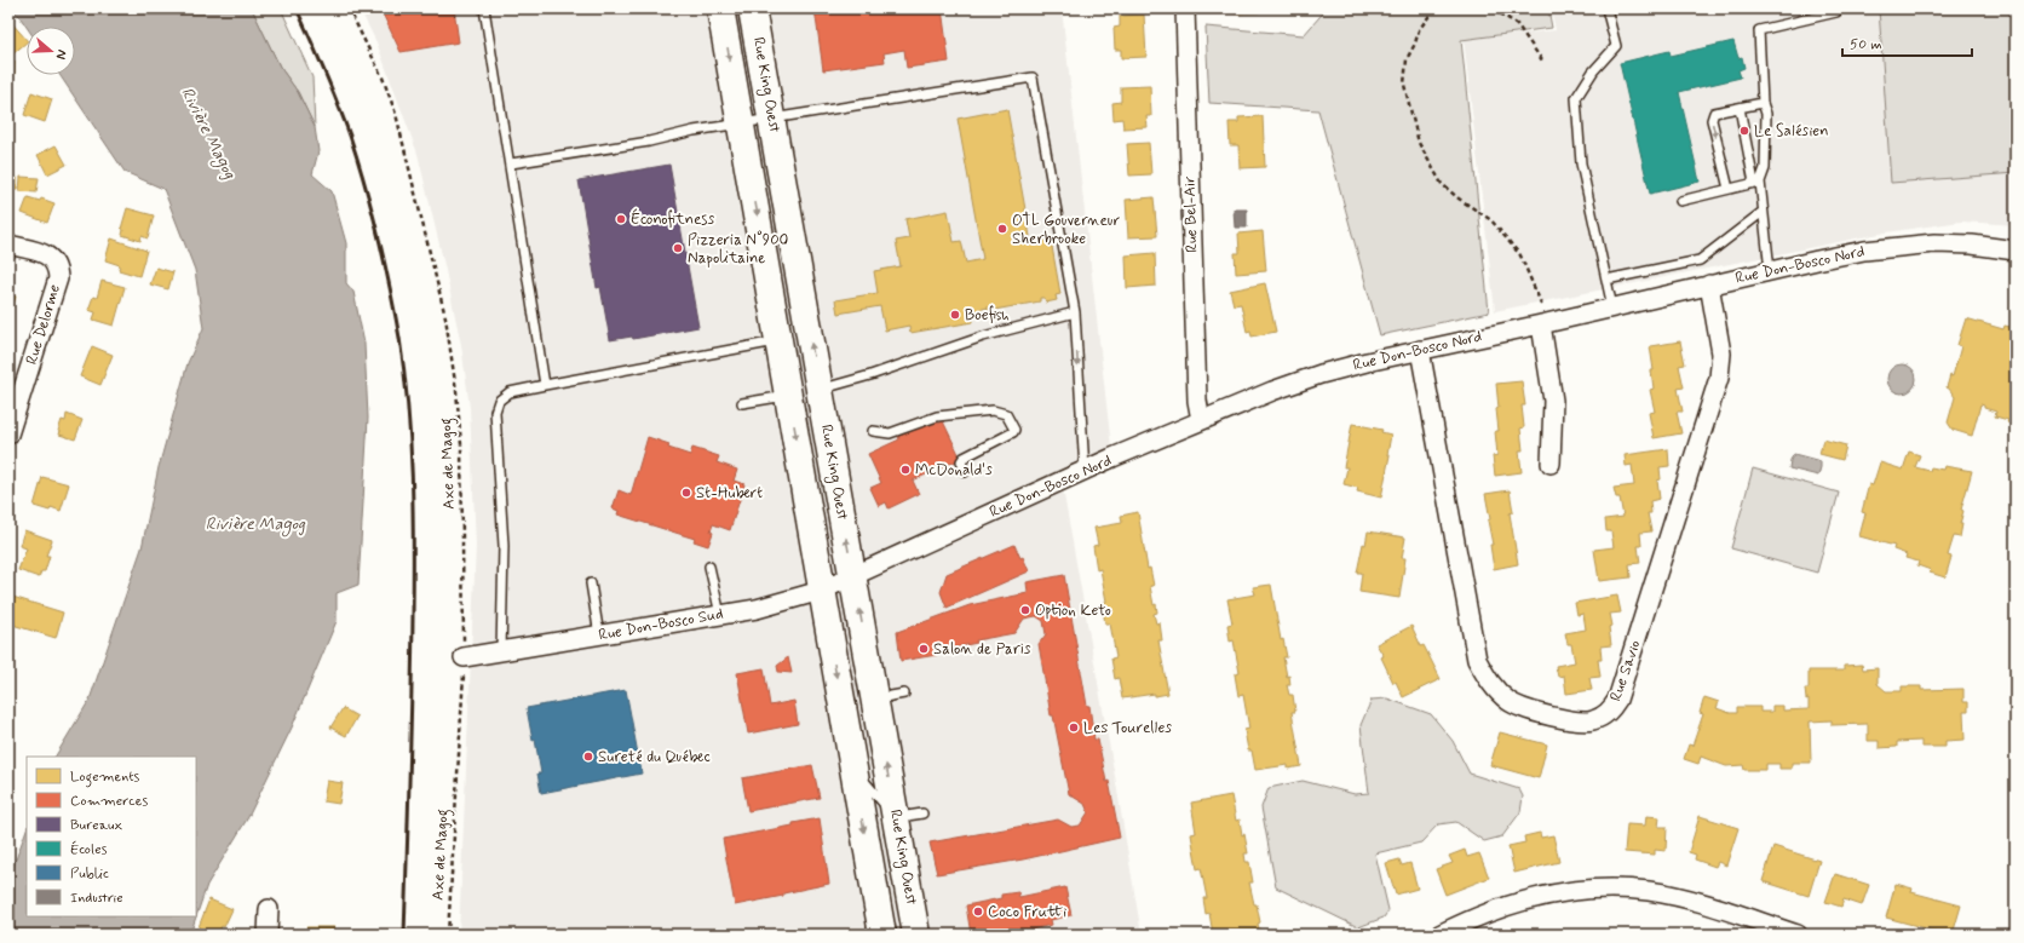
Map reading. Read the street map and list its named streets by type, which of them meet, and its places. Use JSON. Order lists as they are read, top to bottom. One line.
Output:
{"streets":{"main road":["Rue King Ouest"],"street":["Rue Bel-Air","Rue Don-Bosco Nord","Rue Delorme","Rue Don-Bosco Sud","Rue Savio"],"path":["Axe de Magog"]},"crossings":[["Rue King Ouest","Rue Don-Bosco Nord"],["Rue King Ouest","Rue Don-Bosco Sud"],["Rue Bel-Air","Rue Don-Bosco Nord"],["Rue Don-Bosco Nord","Rue Don-Bosco Sud"],["Rue Don-Bosco Nord","Rue Savio"],["Axe de Magog","Rue Don-Bosco Sud"]],"water":["Rivière Magog"],"places":["Le Salésien","Éconofitness","OTL Gouverneur Sherbrooke","Pizzeria N°900 Napolitaine","Boefish","McDonald's","St-Hubert","Option Keto","Salon de Paris","Les Tourelles","Sureté du Québec","Coco Frutti"],"legend":["Logements","Commerces","Bureaux","Écoles","Public","Industrie"],"scale_bar":"50 m","north":"right"}
